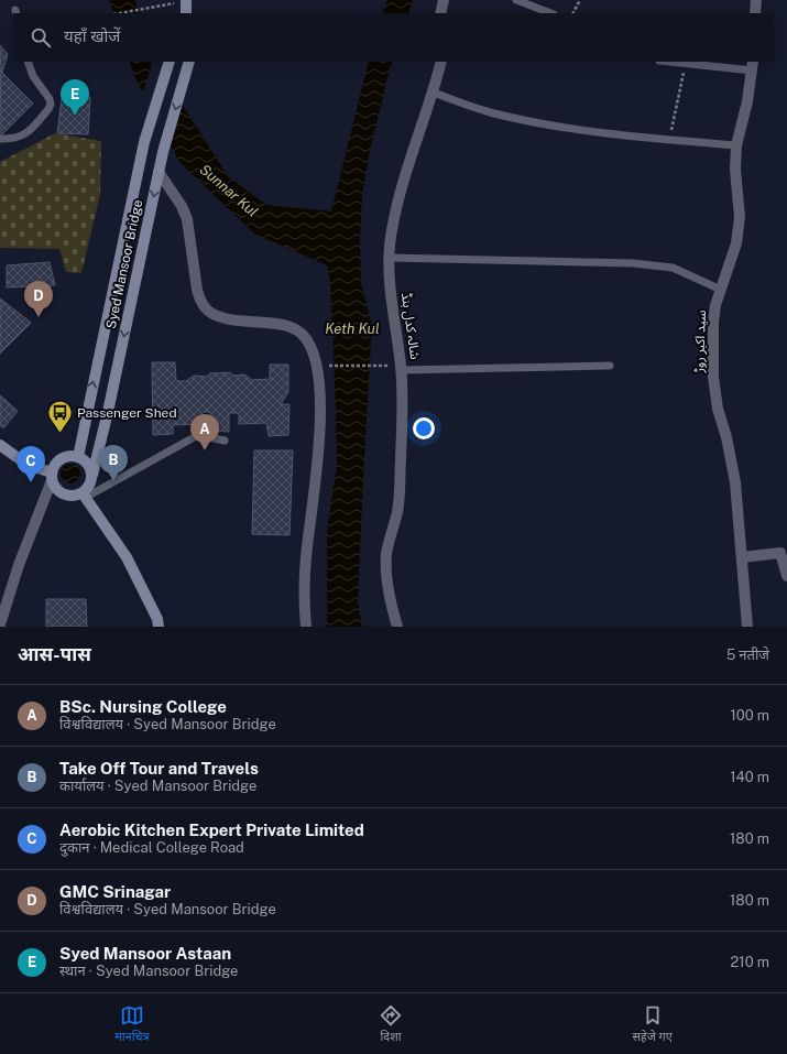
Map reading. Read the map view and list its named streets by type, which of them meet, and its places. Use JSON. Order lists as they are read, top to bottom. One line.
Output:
{"streets":{"main road":["Syed Mansoor Bridge"],"street":["شالہ کدل بنڈ","سید اکبر روڑ"]},"water":["Sunnar Kul","Keth Kul"],"places":{"bus stop":["Passenger Shed"]},"page":{"search":"यहाँ खोजें","pins":["E","D","A","B","C"],"heading":["आस-पास","5 नतीजे"],"list":[{"mark":"A","name":"BSc. Nursing College","note":"विश्वविद्यालय · Syed Mansoor Bridge","value":"100 m"},{"mark":"B","name":"Take Off Tour and Travels","note":"कार्यालय · Syed Mansoor Bridge","value":"140 m"},{"mark":"C","name":"Aerobic Kitchen Expert Private Limited","note":"दुकान · Medical College Road","value":"180 m"},{"mark":"D","name":"GMC Srinagar","note":"विश्वविद्यालय · Syed Mansoor Bridge","value":"180 m"},{"mark":"E","name":"Syed Mansoor Astaan","note":"स्थान · Syed Mansoor Bridge","value":"210 m"}],"nav":["मानचित्र","दिशा","सहेजे गए"]}}
